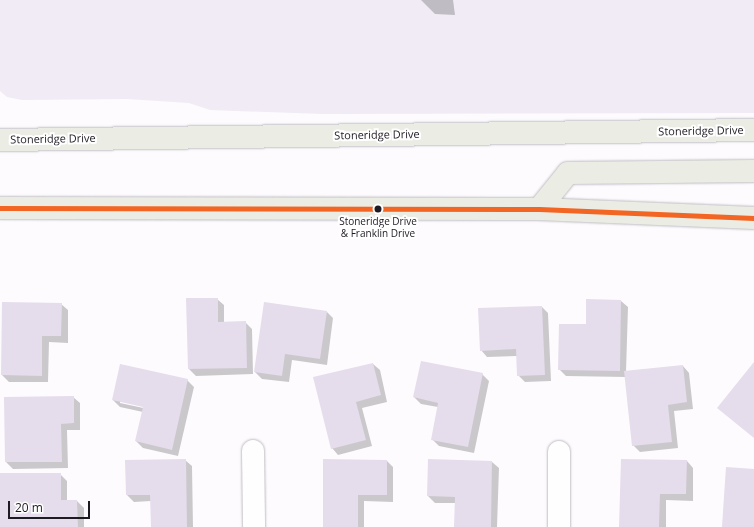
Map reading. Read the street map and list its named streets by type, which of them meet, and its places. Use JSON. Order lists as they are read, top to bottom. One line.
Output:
{"streets":{"main road":["Stoneridge Drive"]},"places":["Stoneridge Drive & Franklin Drive"],"scale_bar":"20 m"}
